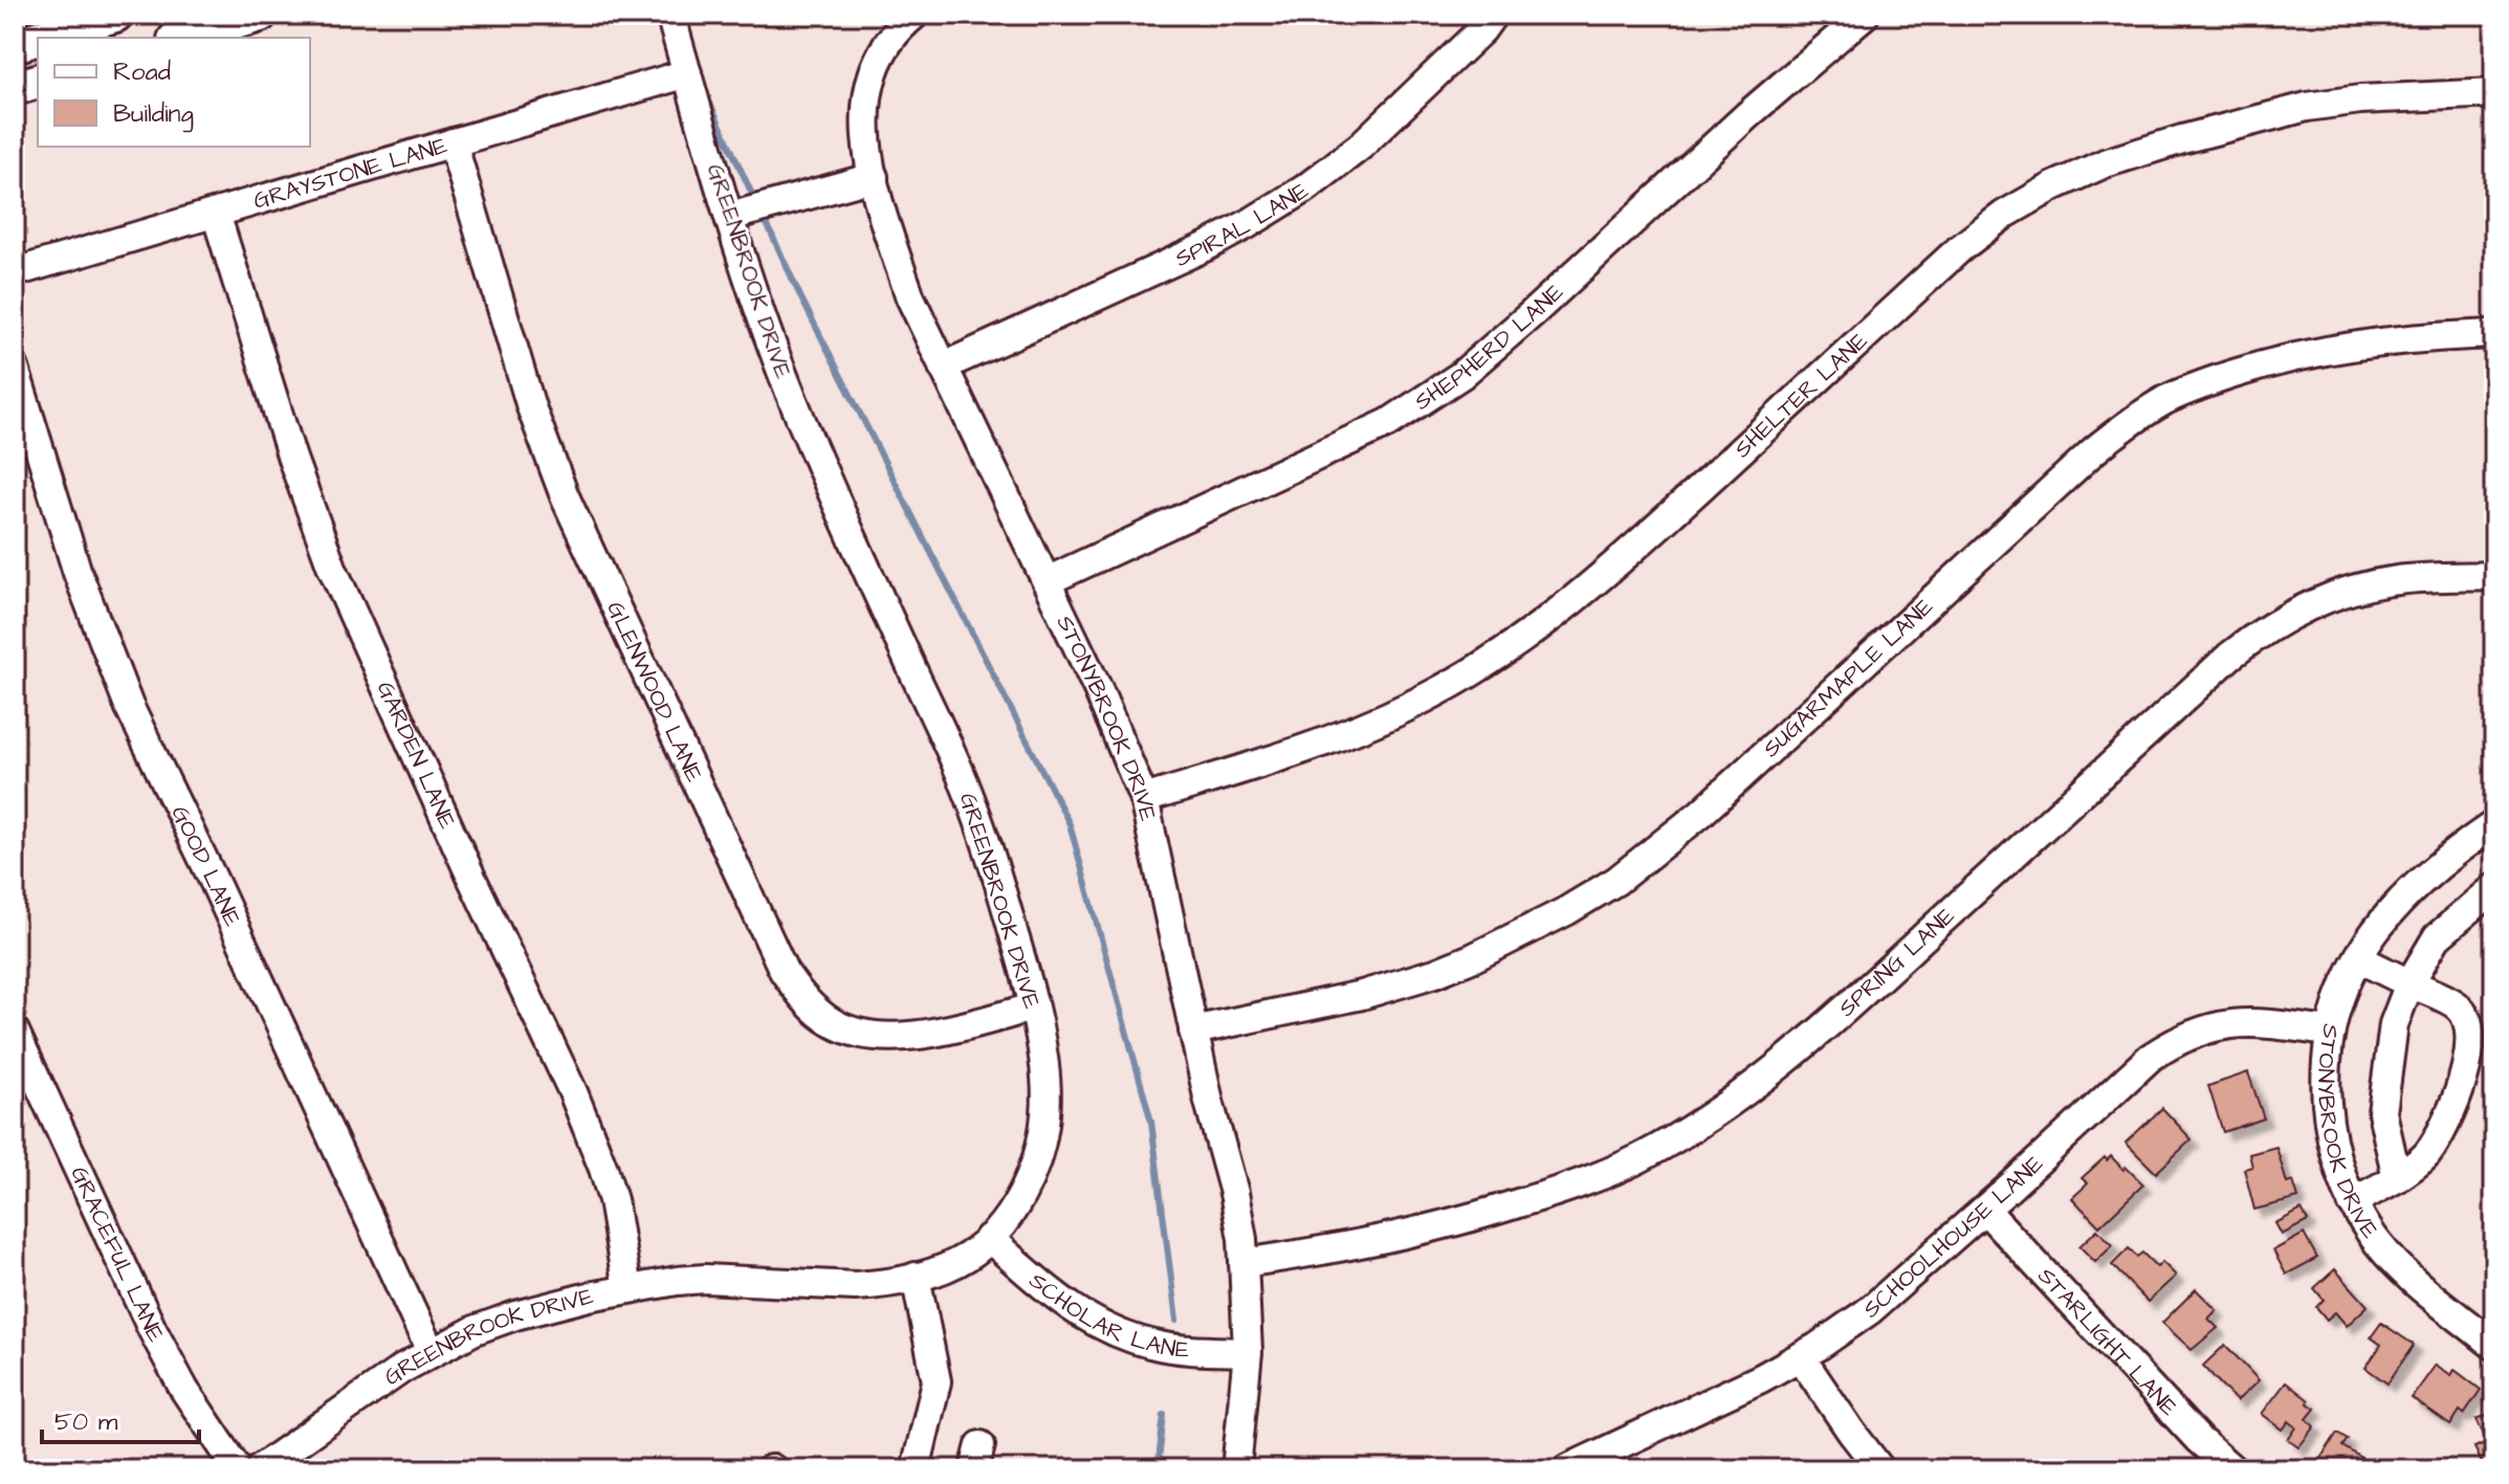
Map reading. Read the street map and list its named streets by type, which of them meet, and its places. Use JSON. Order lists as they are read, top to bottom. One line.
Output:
{"streets":{"street":["GRAYSTONE LANE","SPIRAL LANE","GREENBROOK DRIVE","SHEPHERD LANE","SHELTER LANE","SUGARMAPLE LANE","GLENWOOD LANE","STONYBROOK DRIVE","GARDEN LANE","GOOD LANE","SPRING LANE","SCHOOLHOUSE LANE","GRACEFUL LANE","SCHOLAR LANE","STARLIGHT LANE"]},"crossings":[["GRAYSTONE LANE","GREENBROOK DRIVE"],["GRAYSTONE LANE","GLENWOOD LANE"],["GRAYSTONE LANE","GARDEN LANE"],["SPIRAL LANE","STONYBROOK DRIVE"],["GREENBROOK DRIVE","GLENWOOD LANE"],["GREENBROOK DRIVE","GARDEN LANE"],["GREENBROOK DRIVE","GOOD LANE"],["GREENBROOK DRIVE","SCHOLAR LANE"],["SHEPHERD LANE","STONYBROOK DRIVE"],["SHELTER LANE","STONYBROOK DRIVE"],["SUGARMAPLE LANE","STONYBROOK DRIVE"],["STONYBROOK DRIVE","SPRING LANE"],["STONYBROOK DRIVE","SCHOOLHOUSE LANE"],["STONYBROOK DRIVE","SCHOLAR LANE"],["SCHOOLHOUSE LANE","STARLIGHT LANE"]],"legend":["Road","Building"],"scale_bar":"50 m"}
